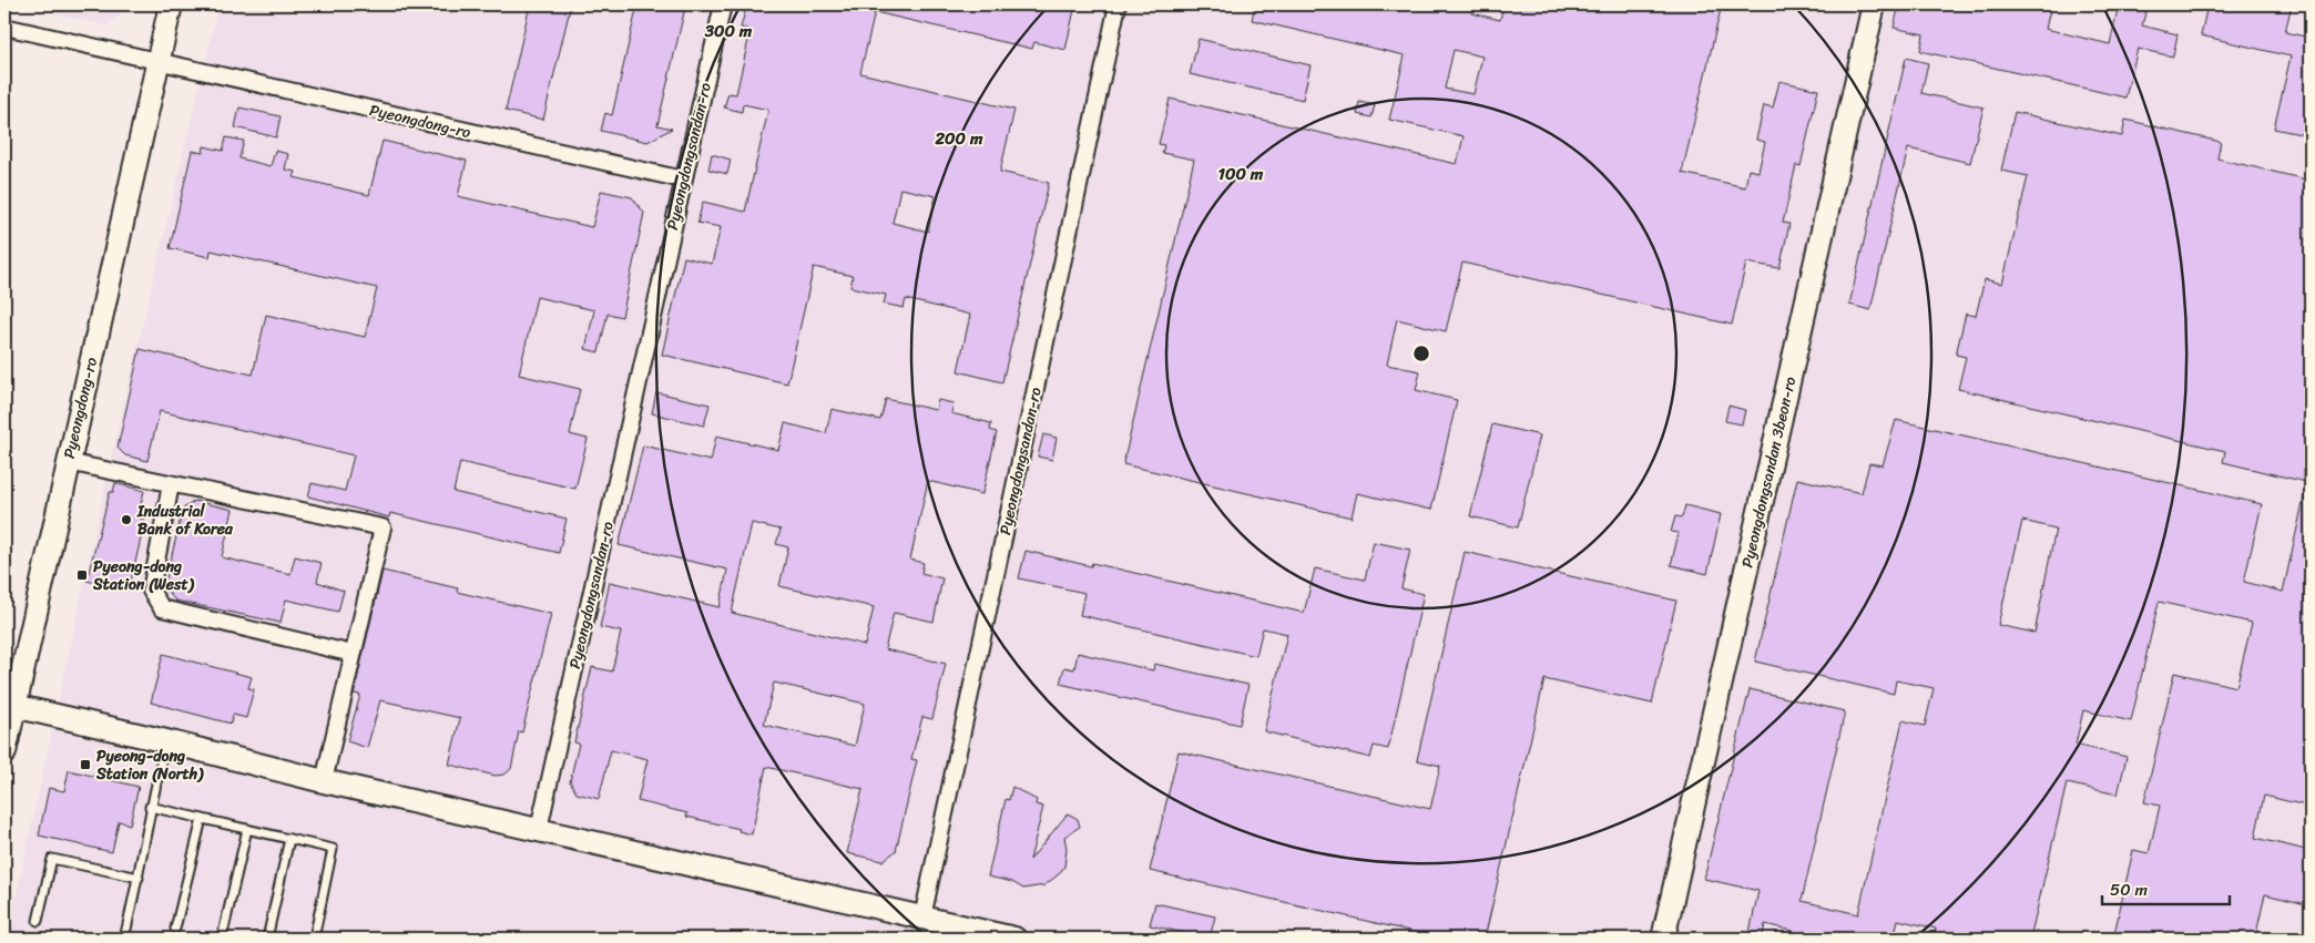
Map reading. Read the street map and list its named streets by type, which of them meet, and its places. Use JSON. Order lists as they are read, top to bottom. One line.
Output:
{"streets":{"street":["Pyeongdong-ro","Pyeongdongsandan-ro","Pyeongdongsandan 3beon-ro"]},"crossings":[["Pyeongdong-ro","Pyeongdongsandan-ro"]],"places":{"other":["Industrial Bank of Korea"],"transit":["Pyeong-dong Station (West)","Pyeong-dong Station (North)"]},"scale_bar":"50 m","rings":["300 m","200 m","100 m"]}
